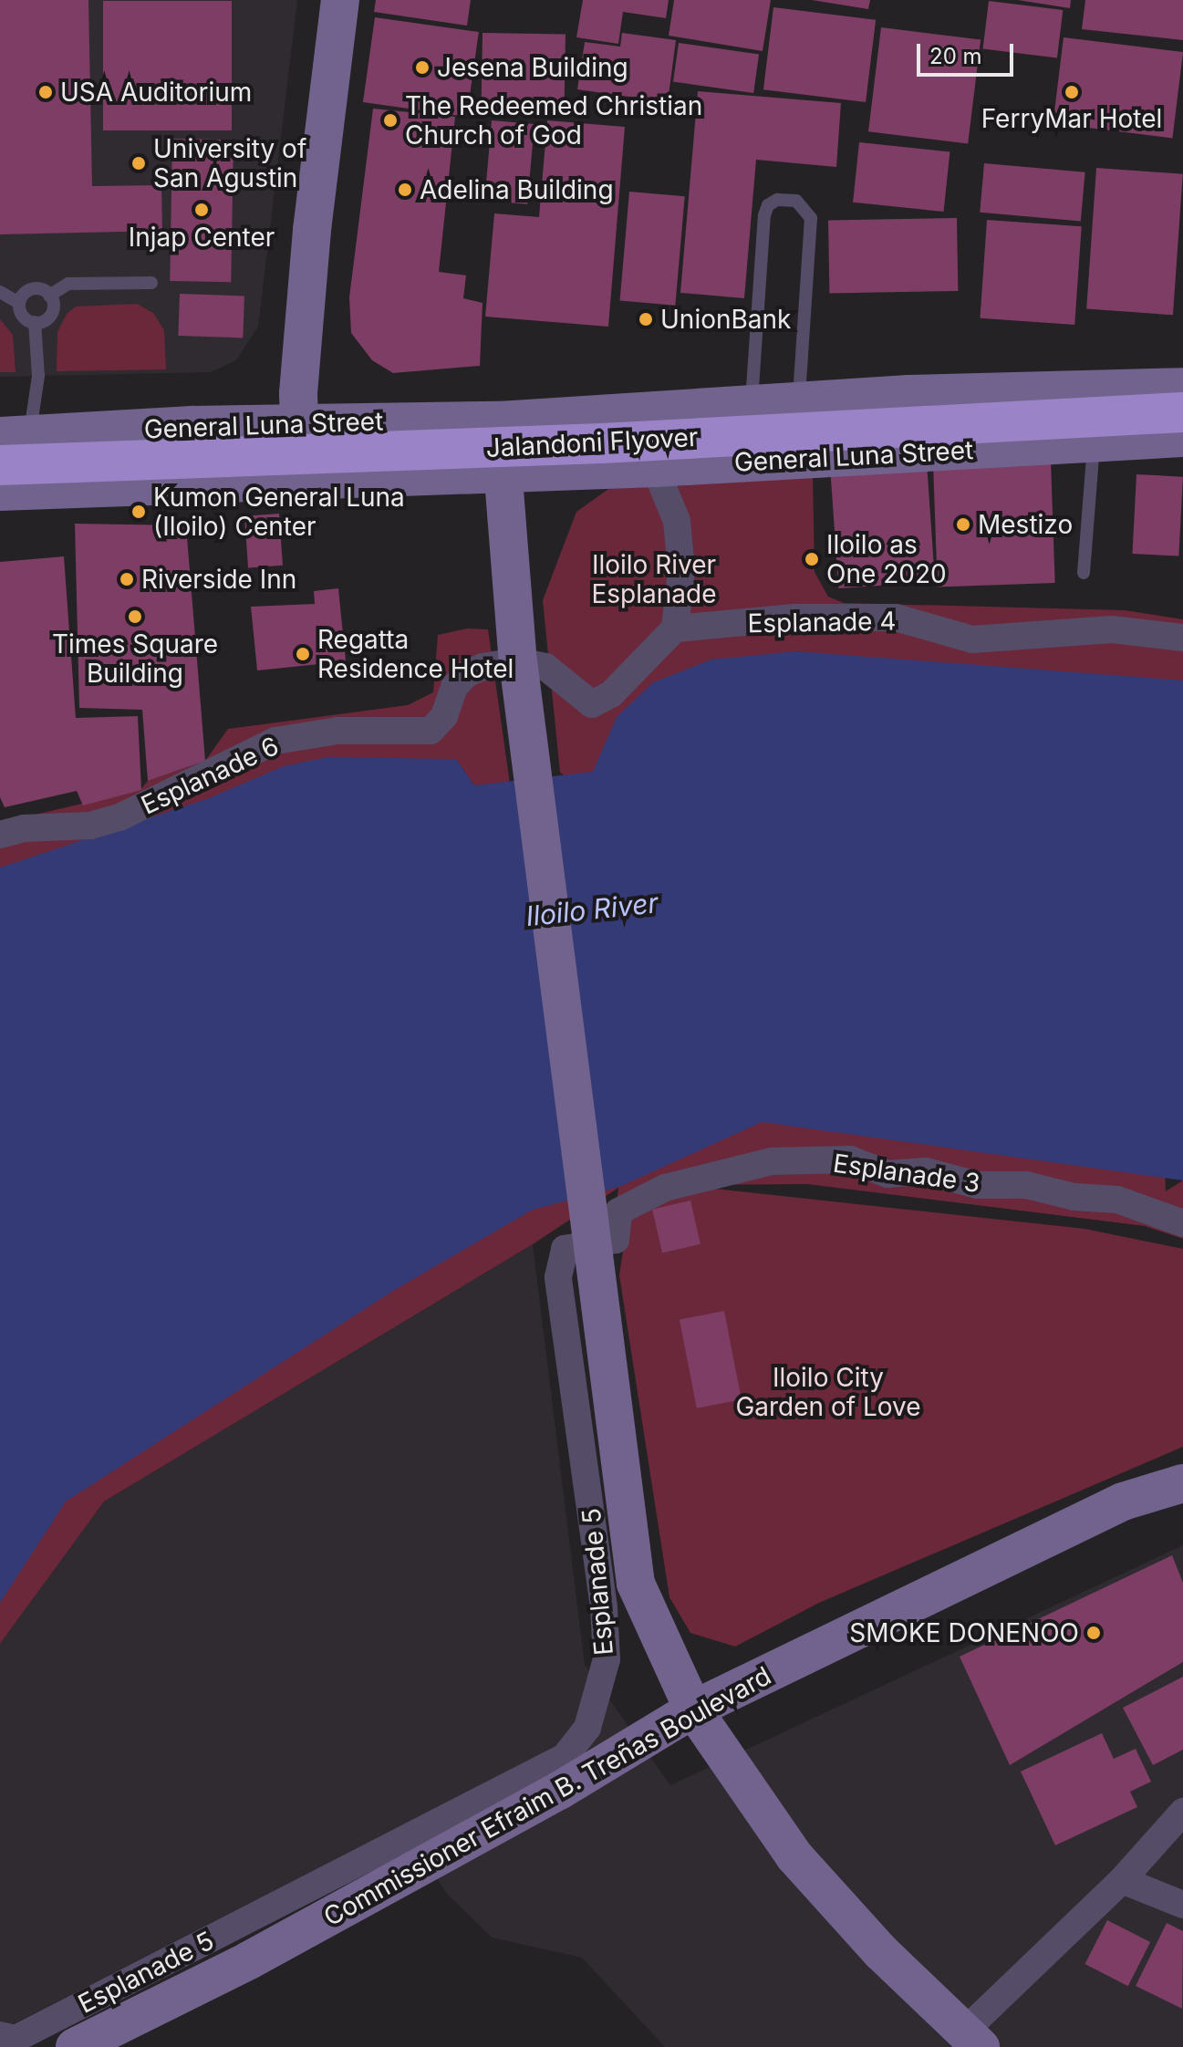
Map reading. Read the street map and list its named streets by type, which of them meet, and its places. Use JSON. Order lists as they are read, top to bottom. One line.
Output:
{"streets":{"highway":["Jalandoni Flyover"],"main road":["General Luna Street","Commissioner Efraim B. Treñas Boulevard"],"street":["Esplanade 4","Esplanade 6","Esplanade 3","Esplanade 5"]},"crossings":[["General Luna Street","Jalandoni Flyover"],["Esplanade 3","Esplanade 5"]],"water":["Iloilo River"],"parks":["Iloilo River Esplanade","Iloilo City Garden of Love"],"places":["Jesena Building","USA Auditorium","FerryMar Hotel","The Redeemed Christian Church of God","University of San Agustin","Adelina Building","Injap Center","UnionBank","Kumon General Luna (Iloilo) Center","Mestizo","Iloilo as One 2020","Riverside Inn","Times Square Building","Regatta Residence Hotel","SMOKE DONENOO"],"scale_bar":"20 m"}
